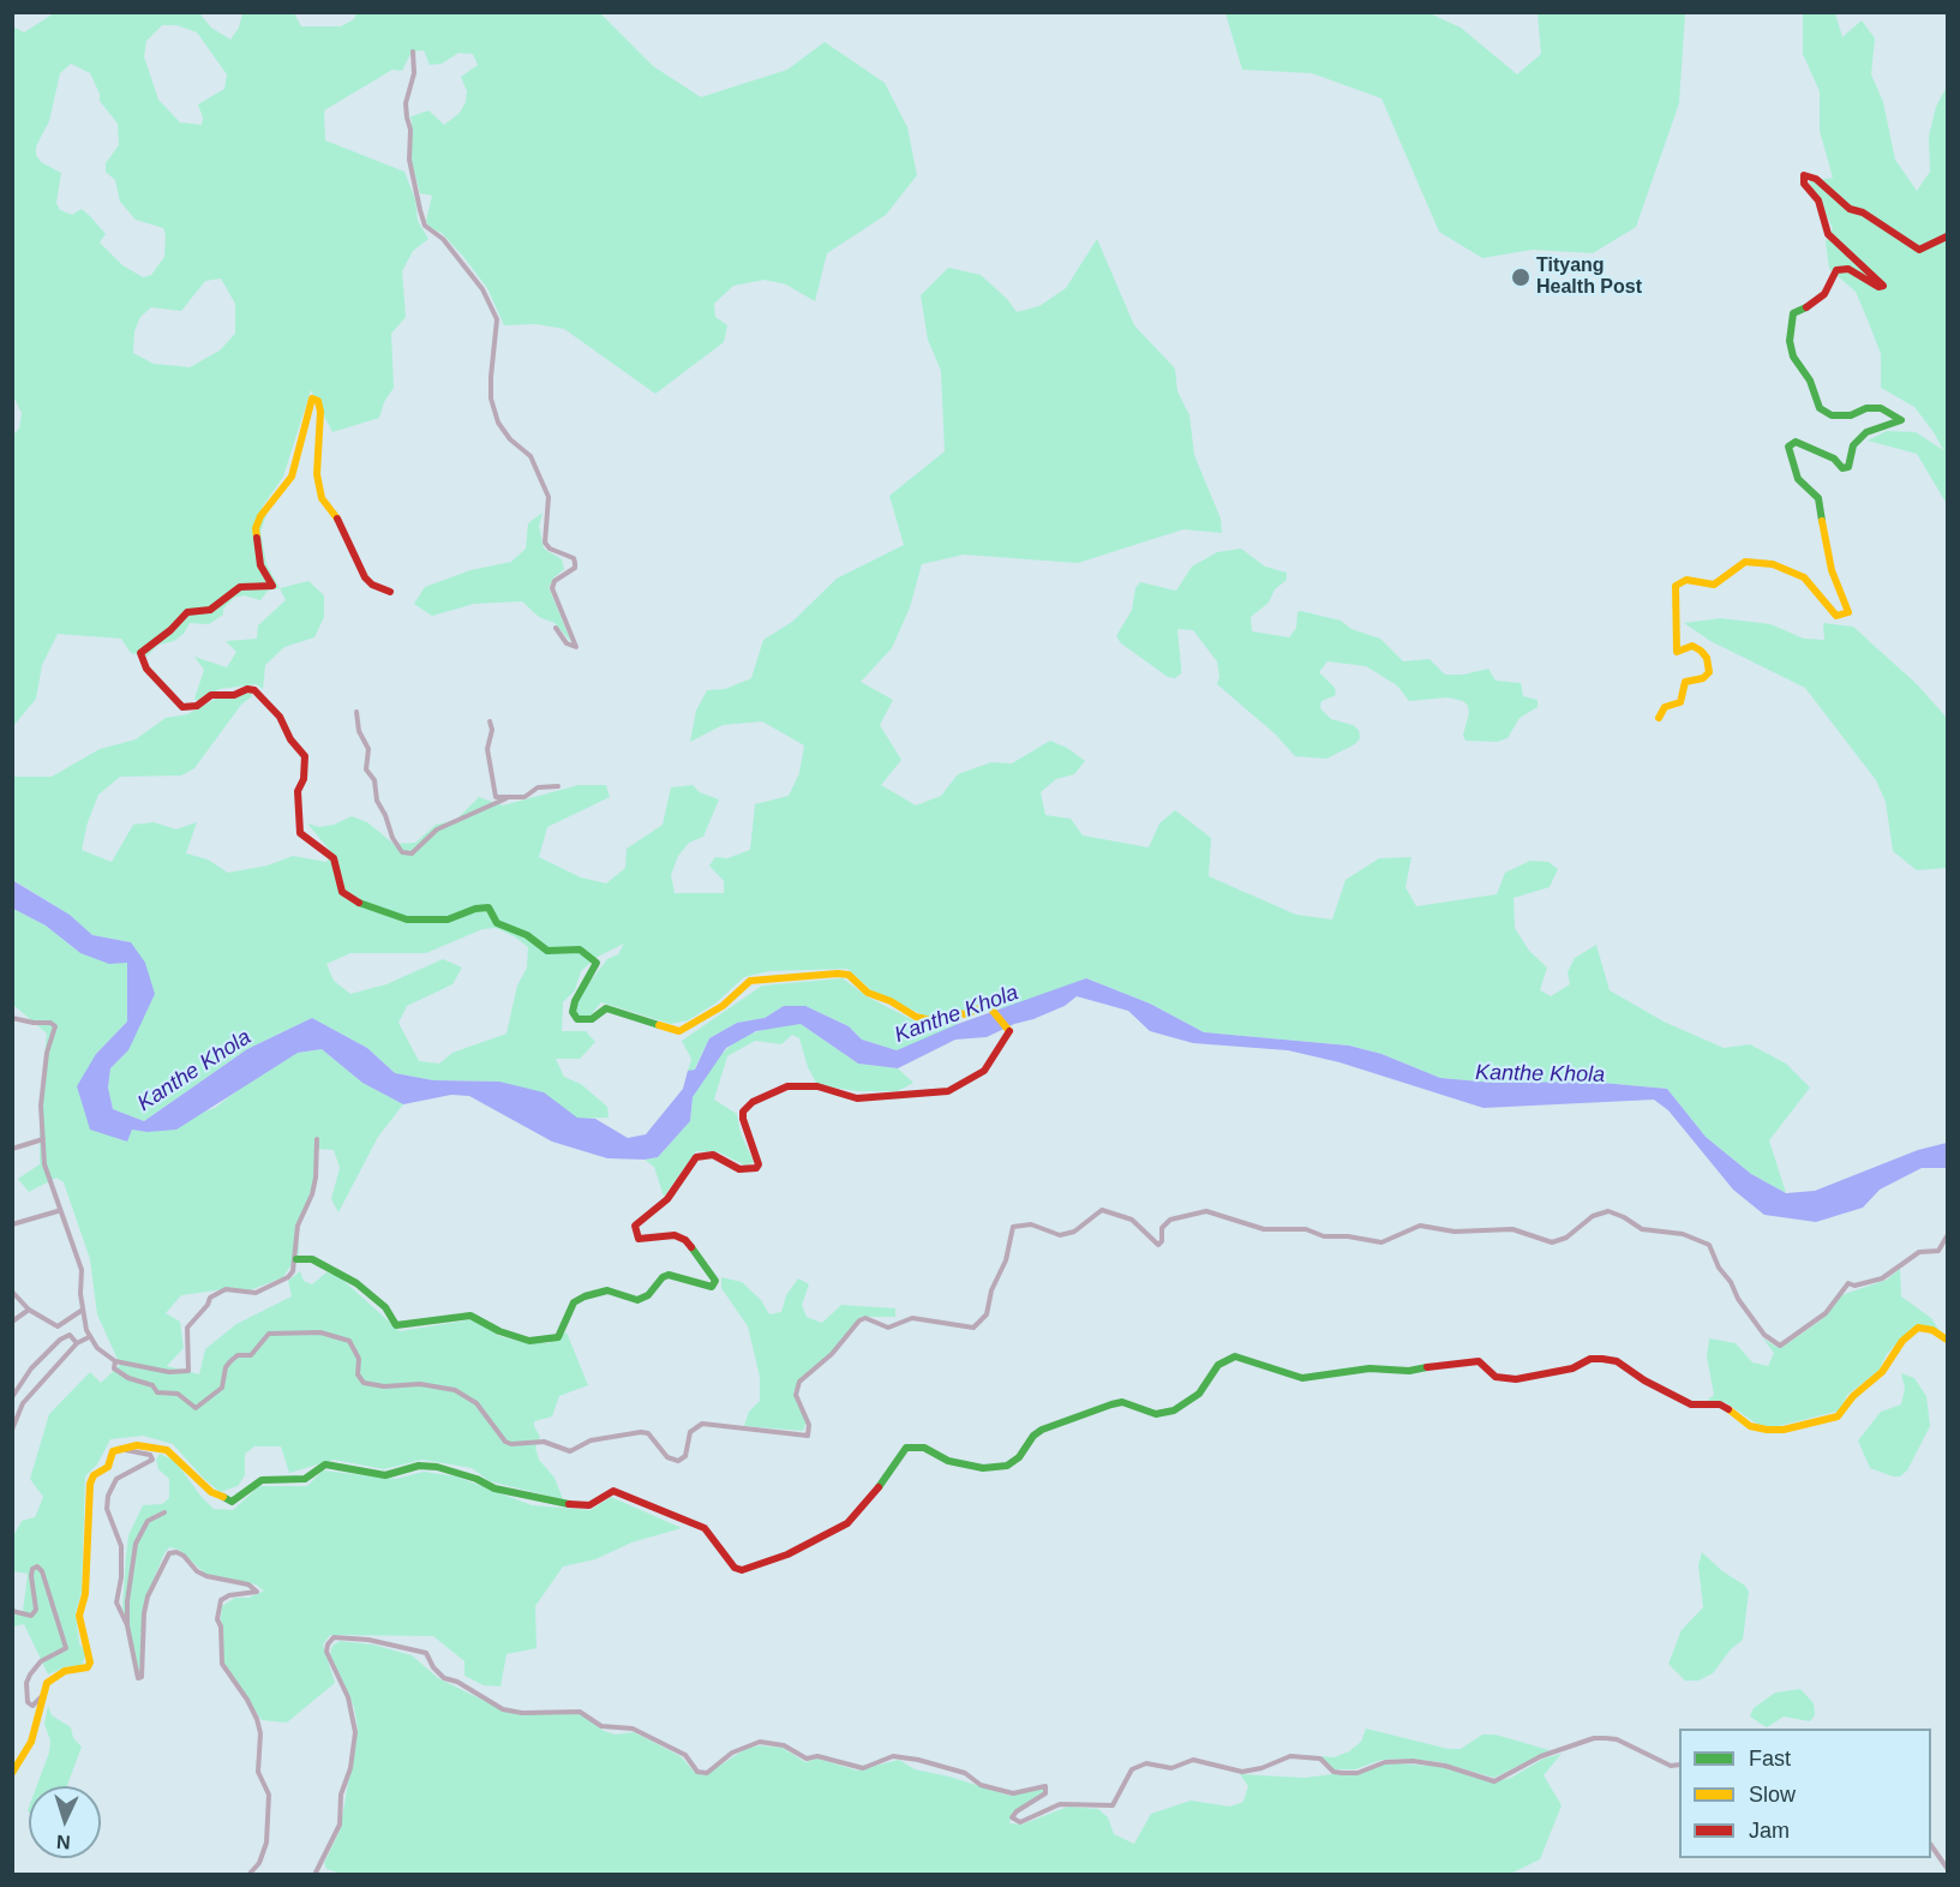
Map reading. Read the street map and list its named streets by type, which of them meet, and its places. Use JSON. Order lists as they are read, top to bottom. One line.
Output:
{"water":["Kanthe Khola"],"places":["Tityang Health Post"],"legend":["Fast","Slow","Jam"],"north":"bottom"}
